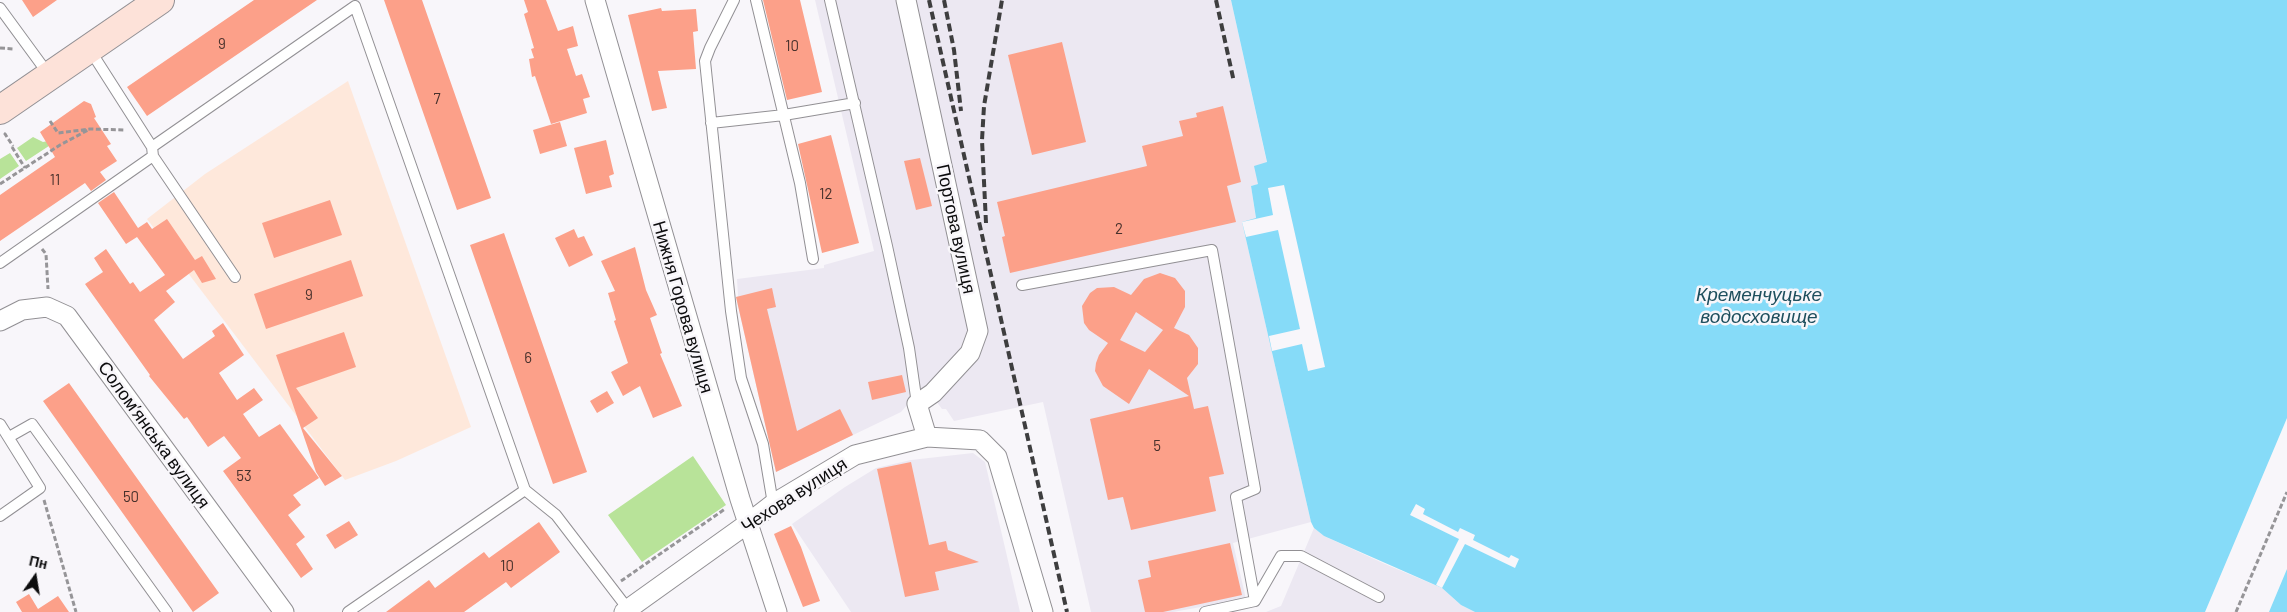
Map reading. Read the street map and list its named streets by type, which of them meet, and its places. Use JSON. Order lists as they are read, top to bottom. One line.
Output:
{"streets":{"street":["Портова вулиця","Нижня Горова вулиця","Соломʼянська вулиця","Чехова вулиця"]},"crossings":[["Нижня Горова вулиця","Чехова вулиця"]],"water":["Кременчуцьке водосховище"],"house_numbers":["9","10","7","11","12","2","9","6","5","53","50","10"],"north":"top"}
